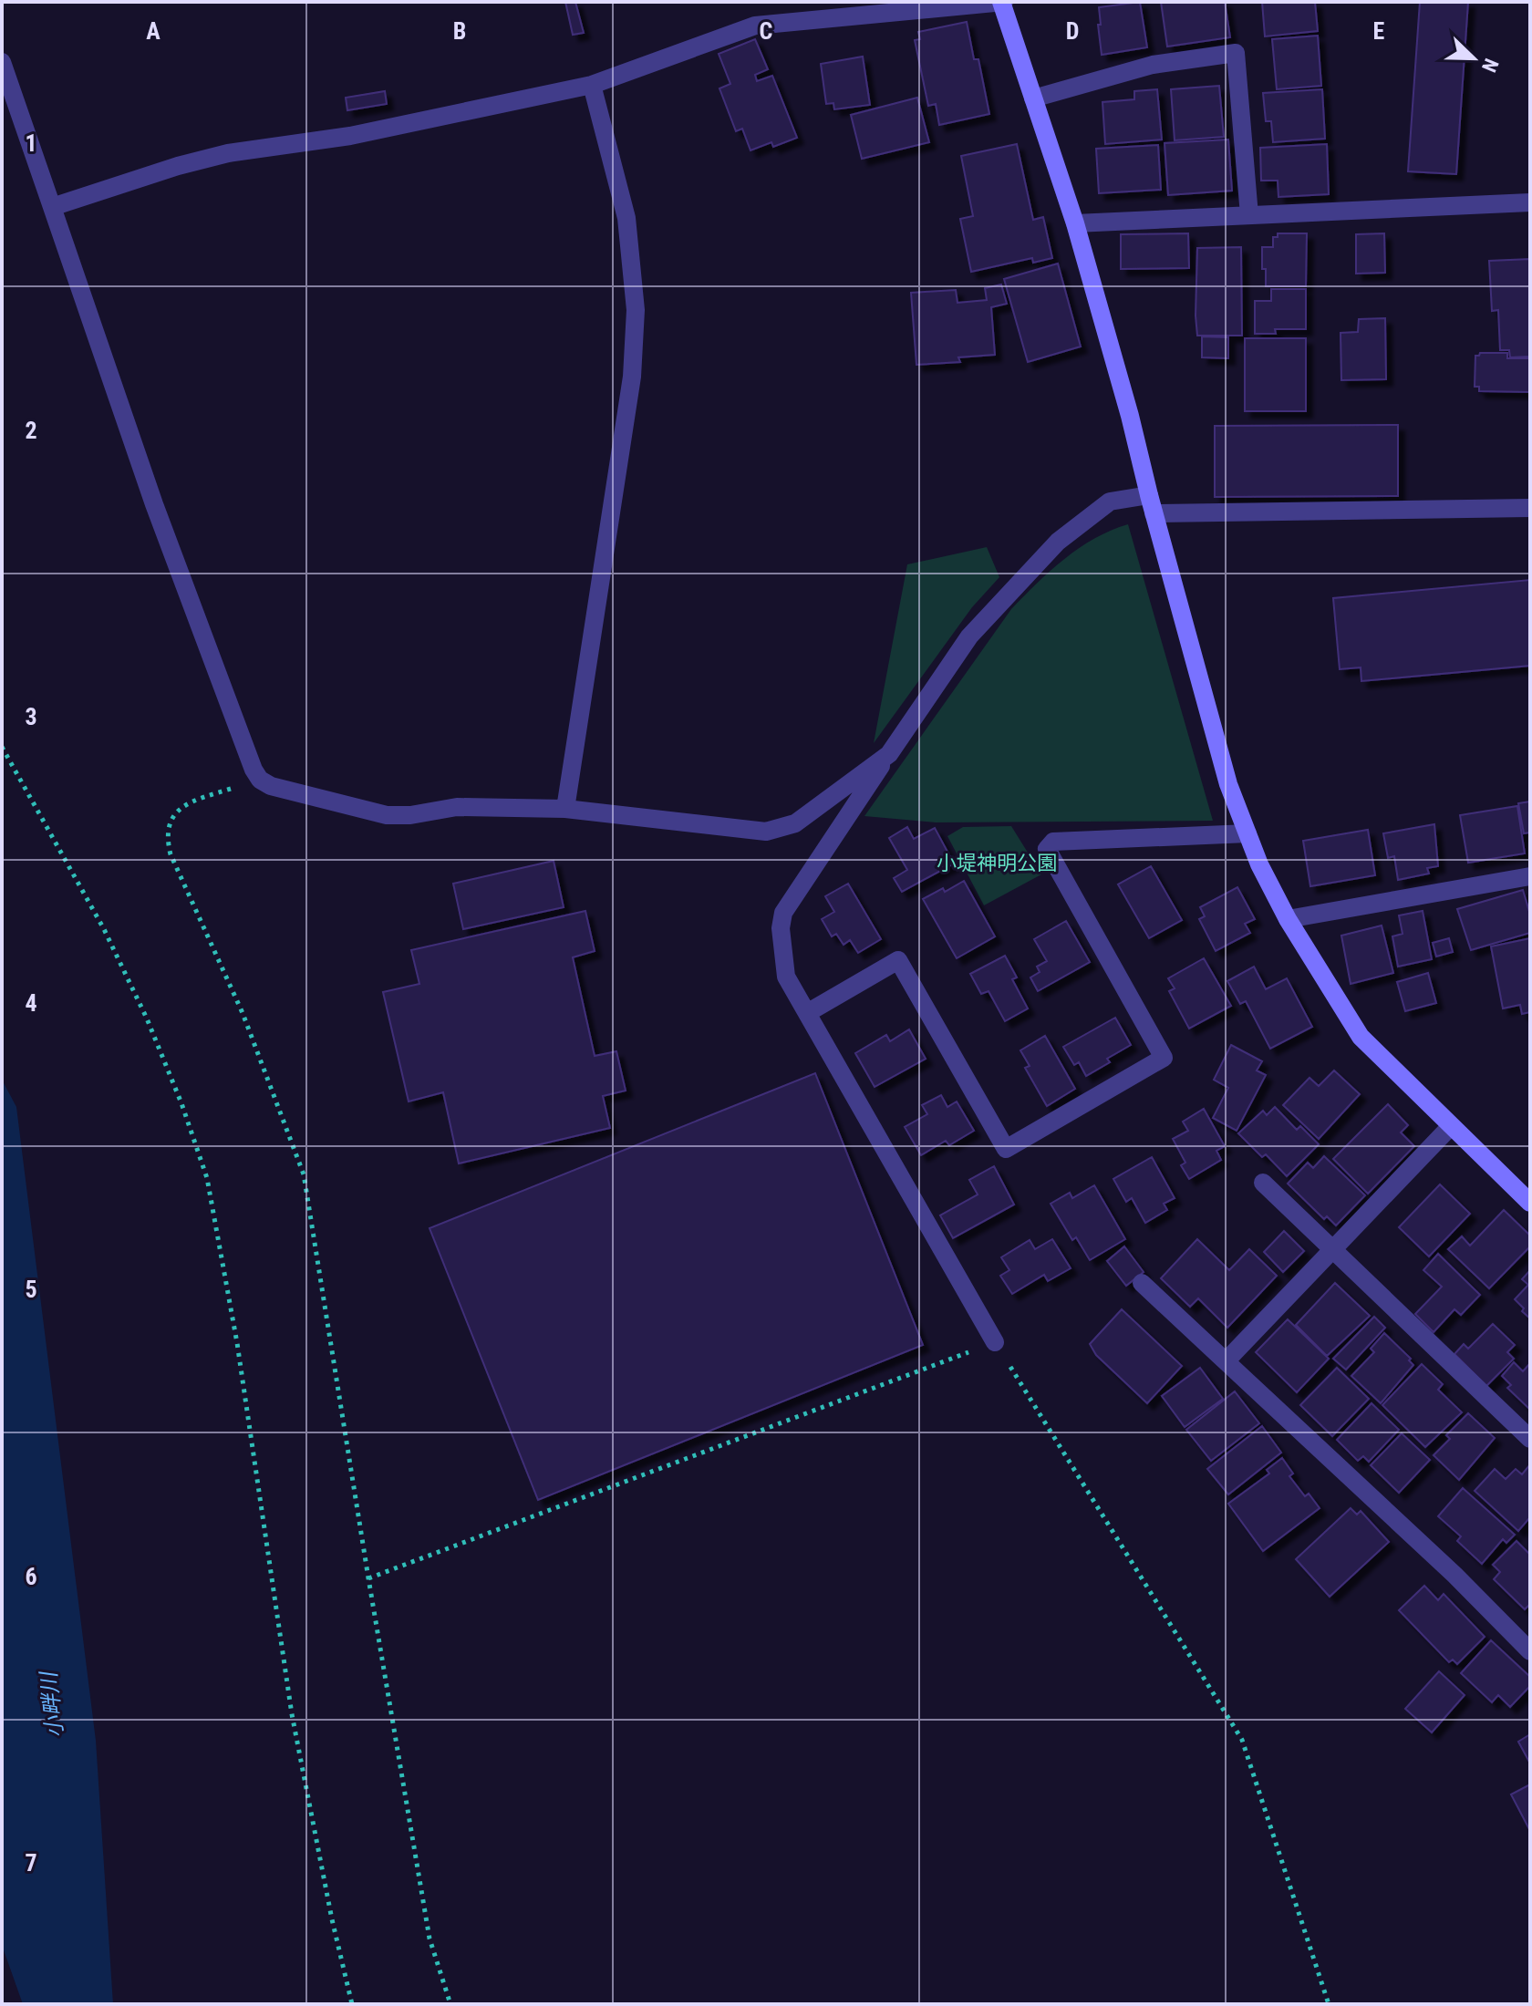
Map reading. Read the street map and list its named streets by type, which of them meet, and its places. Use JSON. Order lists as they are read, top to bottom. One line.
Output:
{"water":["小畔川"],"parks":["小堤神明公園"],"north":"bottom right","grid":{"columns":["A","B","C","D","E"],"rows":["1","2","3","4","5","6","7"]}}
